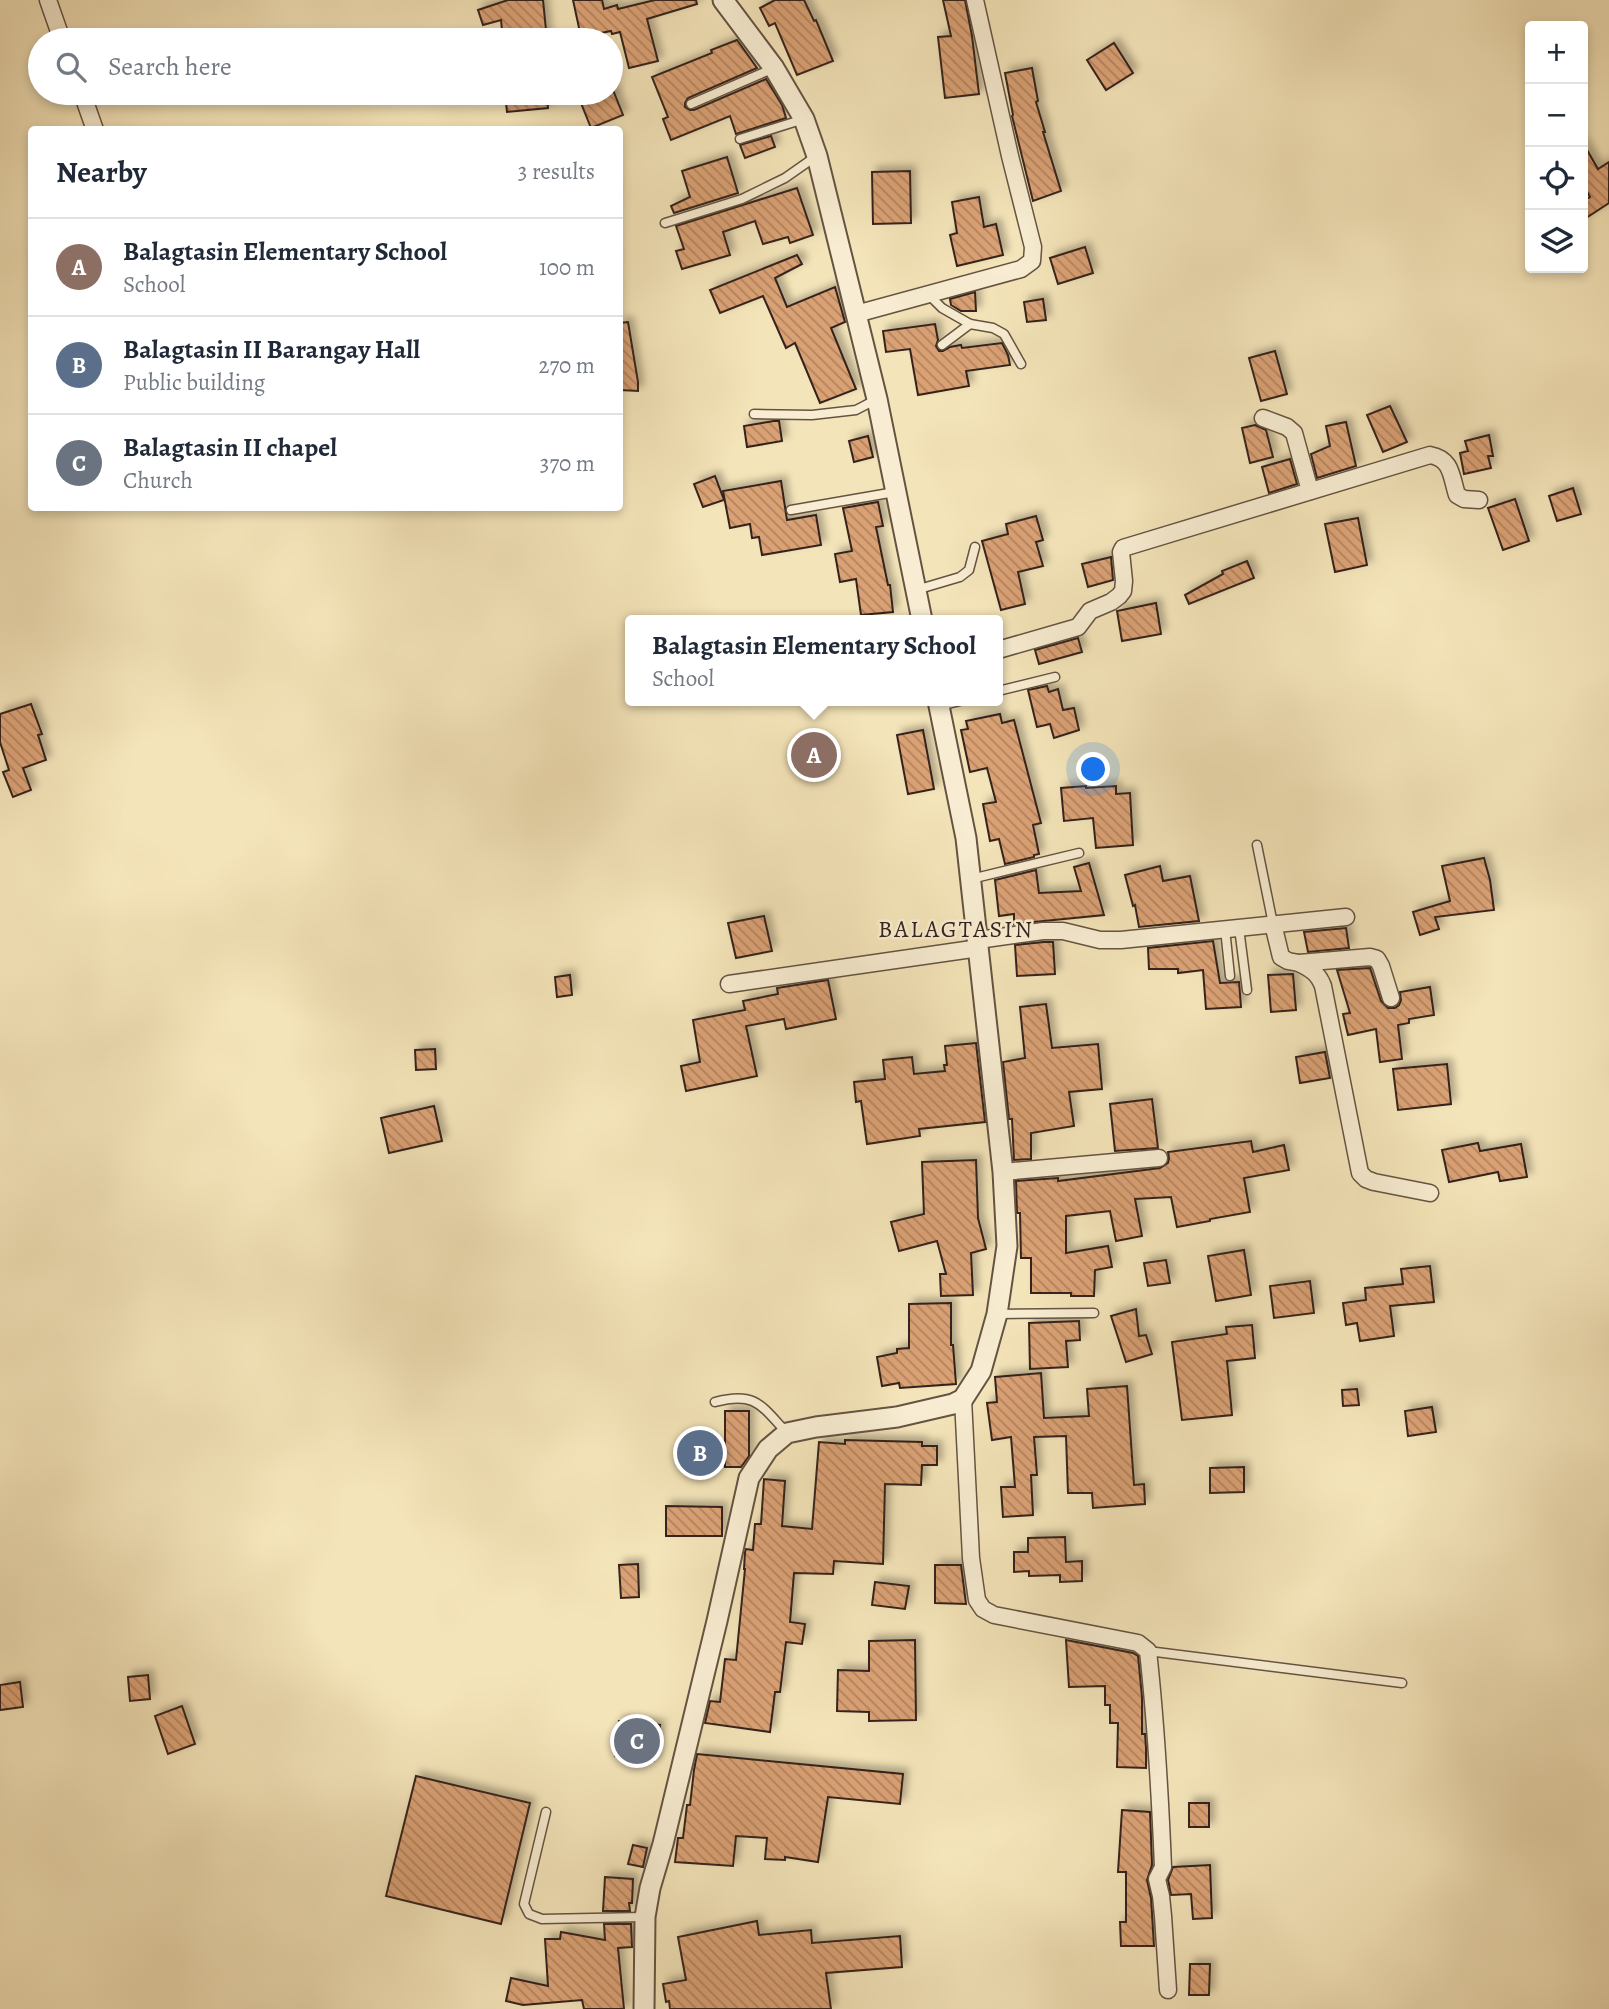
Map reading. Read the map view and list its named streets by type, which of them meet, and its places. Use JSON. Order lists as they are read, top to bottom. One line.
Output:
{"districts":["BALAGTASIN"],"page":{"map_buttons":["+","−"],"search":"Search here","heading":["Nearby","3 results"],"list":[{"mark":"A","name":"Balagtasin Elementary School","note":"School","value":"100 m"},{"mark":"B","name":"Balagtasin II Barangay Hall","note":"Public building","value":"270 m"},{"mark":"C","name":"Balagtasin II chapel","note":"Church","value":"370 m"}],"popup":["Balagtasin Elementary School","School"],"pins":["A","B","C"]}}
